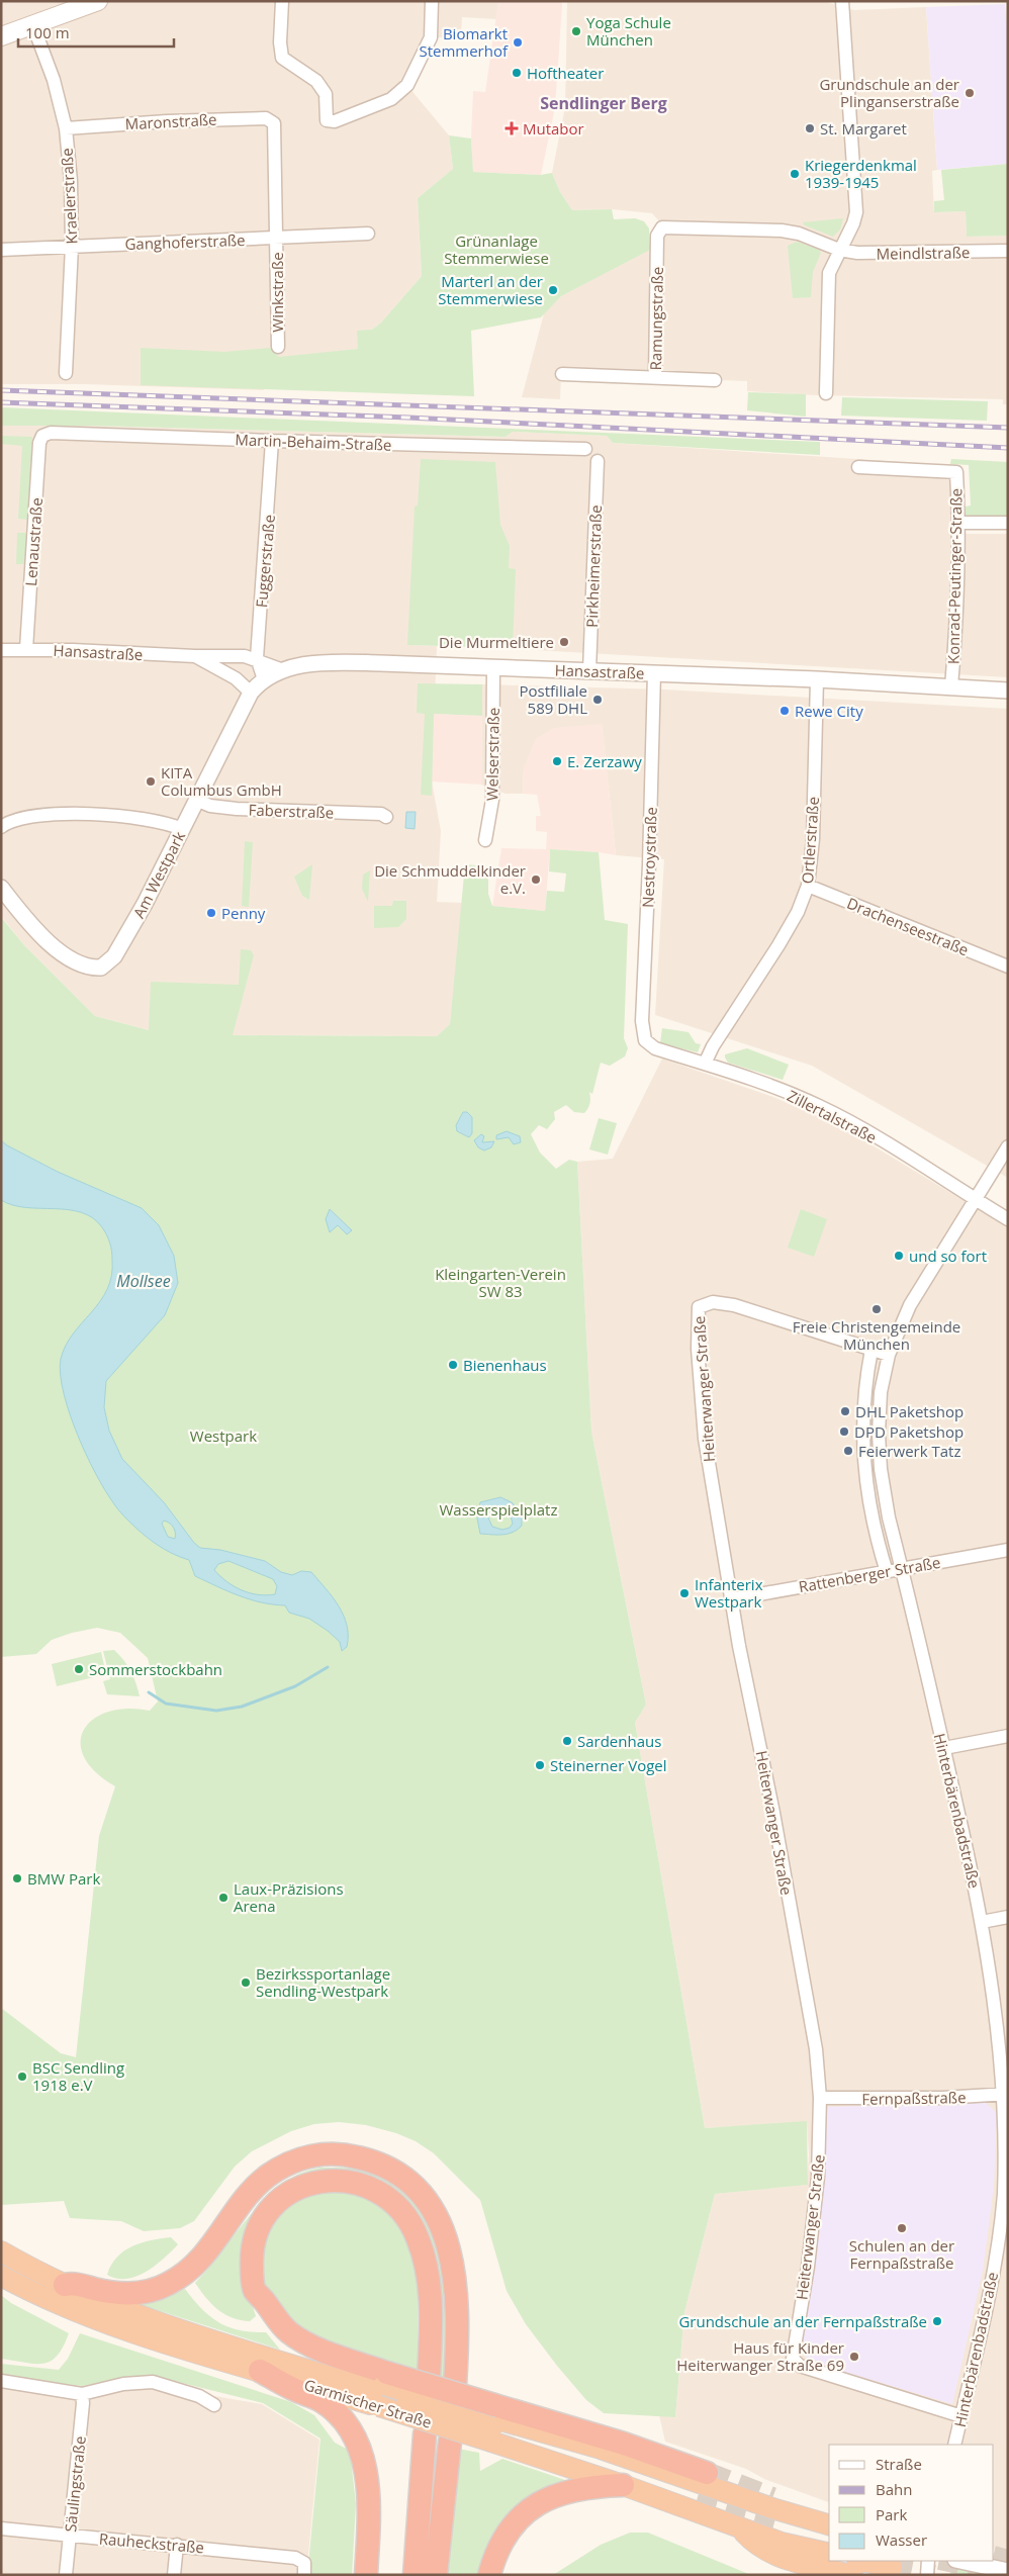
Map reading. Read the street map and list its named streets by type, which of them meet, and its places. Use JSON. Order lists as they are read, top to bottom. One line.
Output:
{"streets":{"highway":["Garmischer Straße"],"street":["Maronstraße","Kraelerstraße","Ganghoferstraße","Meindlstraße","Winkstraße","Ramungstraße","Martin-Behaim-Straße","Lenaustraße","Fuggerstraße","Pirkheimerstraße","Konrad-Peutinger-Straße","Hansastraße","Welserstraße","Faberstraße","Ortlerstraße","Nestroystraße","Am Westpark","Drachenseestraße","Zillertalstraße","Heiterwanger Straße","Rattenberger Straße","Hinterbärenbadstraße","Fernpaßstraße","Säulingstraße","Rauheckstraße"]},"crossings":[["Maronstraße","Kraelerstraße"],["Maronstraße","Winkstraße"],["Kraelerstraße","Ganghoferstraße"],["Ganghoferstraße","Winkstraße"],["Meindlstraße","Ramungstraße"],["Martin-Behaim-Straße","Lenaustraße"],["Martin-Behaim-Straße","Fuggerstraße"],["Lenaustraße","Hansastraße"],["Fuggerstraße","Hansastraße"],["Fuggerstraße","Am Westpark"],["Pirkheimerstraße","Hansastraße"],["Konrad-Peutinger-Straße","Hansastraße"],["Hansastraße","Welserstraße"],["Hansastraße","Ortlerstraße"],["Hansastraße","Nestroystraße"],["Hansastraße","Am Westpark"],["Faberstraße","Am Westpark"],["Ortlerstraße","Drachenseestraße"],["Ortlerstraße","Zillertalstraße"],["Nestroystraße","Zillertalstraße"],["Zillertalstraße","Hinterbärenbadstraße"],["Heiterwanger Straße","Rattenberger Straße"],["Heiterwanger Straße","Hinterbärenbadstraße"],["Heiterwanger Straße","Fernpaßstraße"],["Rattenberger Straße","Hinterbärenbadstraße"],["Hinterbärenbadstraße","Fernpaßstraße"],["Säulingstraße","Rauheckstraße"]],"districts":["Sendlinger Berg"],"water":["Mollsee"],"parks":["Grünanlage Stemmerwiese","Kleingarten-Verein SW 83","Westpark","Wasserspielplatz"],"places":{"other":["Yoga Schule München","Biomarkt Stemmerhof","Hoftheater","Grundschule an der Plinganserstraße","St. Margaret","Kriegerdenkmal 1939-1945","Marterl an der Stemmerwiese","Die Murmeltiere","Postfiliale 589 DHL","Rewe City","E. Zerzawy","KITA Columbus GmbH","Die Schmuddelkinder e.V.","Penny","und so fort","Freie Christengemeinde München","Bienenhaus","DHL Paketshop","DPD Paketshop","Feierwerk Tatz","Infanterix Westpark","Sommerstockbahn","Sardenhaus","Steinerner Vogel","BMW Park","Laux-Präzisions Arena","Bezirkssportanlage Sendling-Westpark","BSC Sendling 1918 e.V","Schulen an der Fernpaßstraße","Grundschule an der Fernpaßstraße","Haus für Kinder Heiterwanger Straße 69"],"health":["Mutabor"]},"legend":["Straße","Bahn","Park","Wasser"],"scale_bar":"100 m"}
